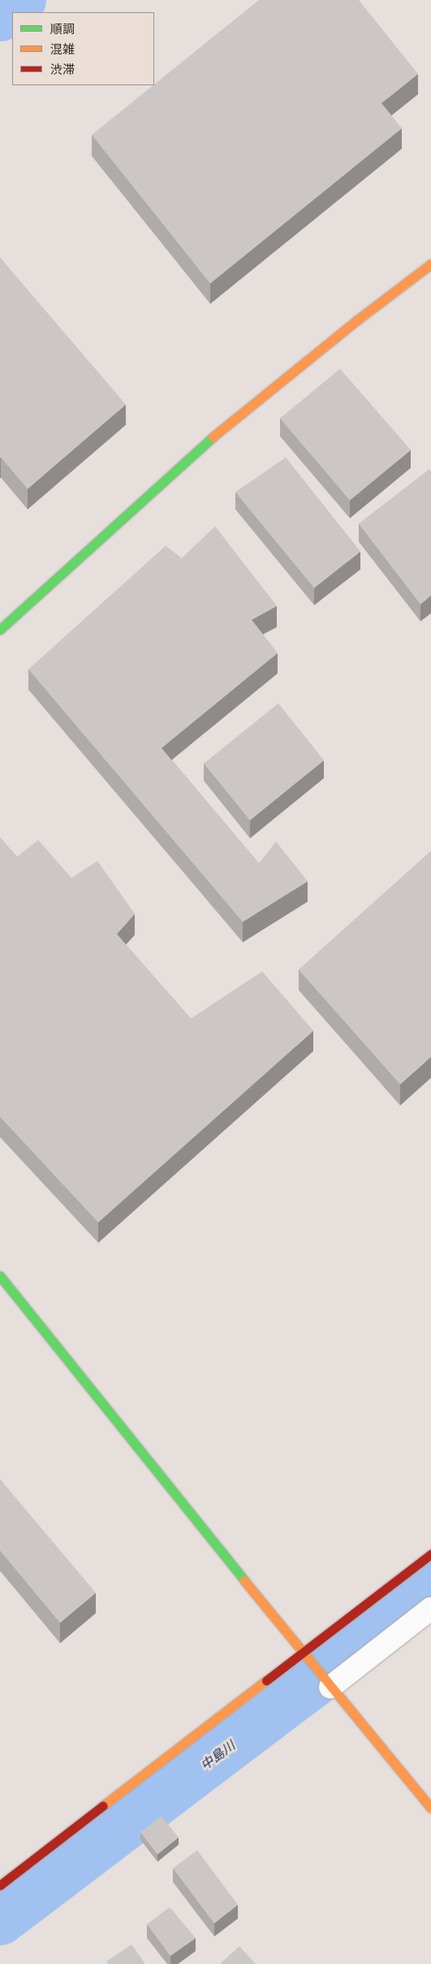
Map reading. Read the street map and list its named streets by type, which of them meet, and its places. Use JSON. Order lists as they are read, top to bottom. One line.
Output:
{"water":["中島川"],"legend":["順調","混雑","渋滞"]}
